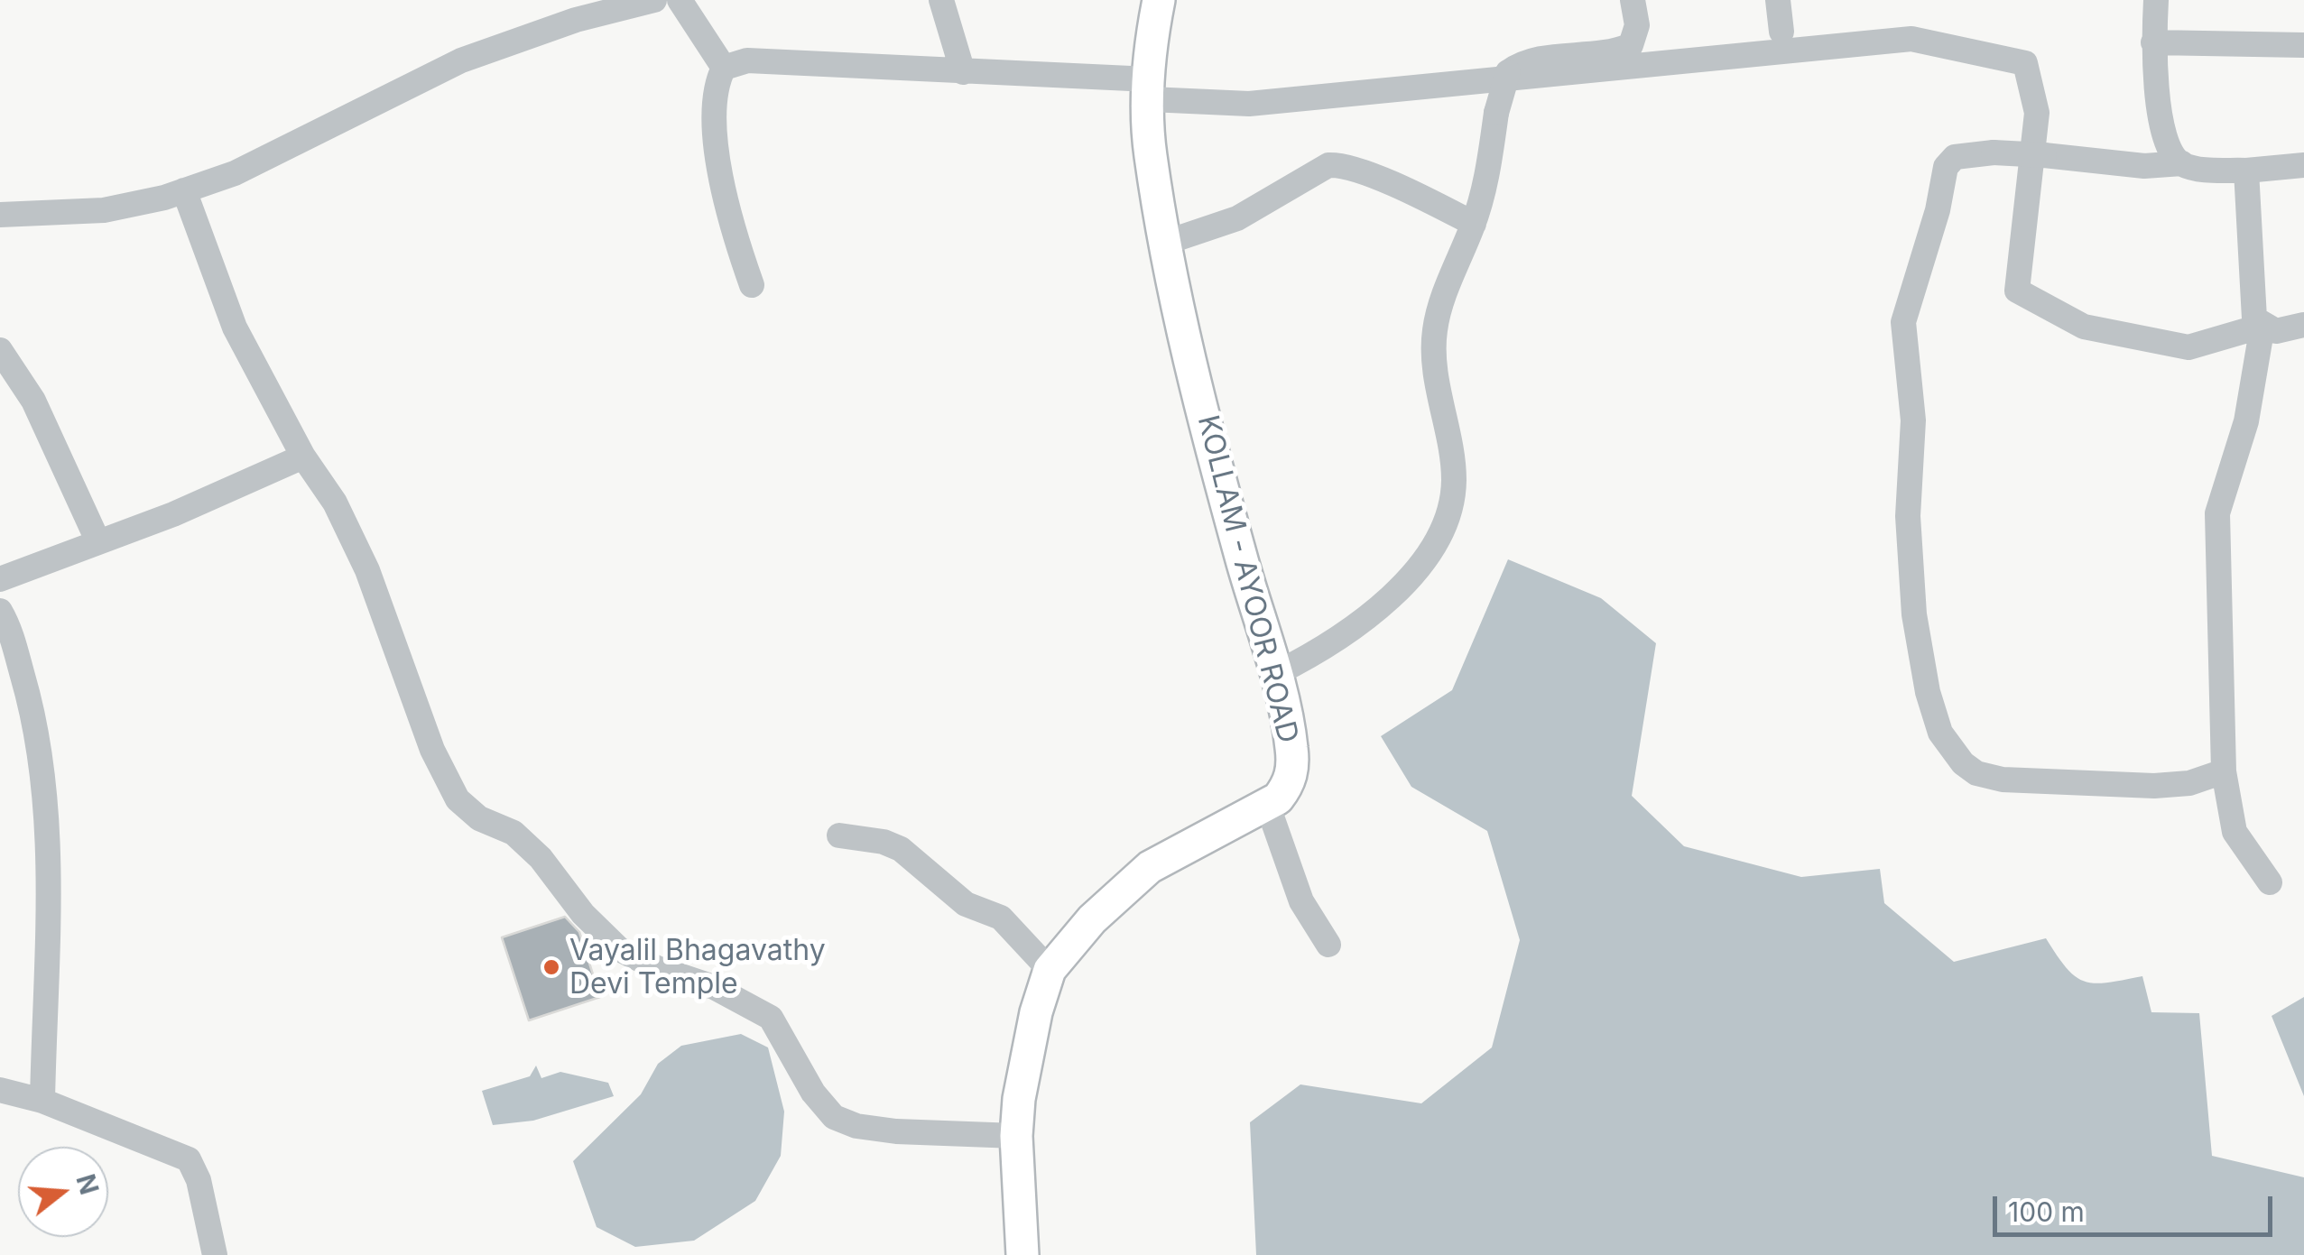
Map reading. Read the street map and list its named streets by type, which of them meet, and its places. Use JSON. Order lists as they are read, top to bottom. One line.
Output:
{"streets":{"main road":["KOLLAM - AYOOR ROAD"]},"places":["Vayalil Bhagavathy Devi Temple"],"scale_bar":"100 m","north":"right"}
